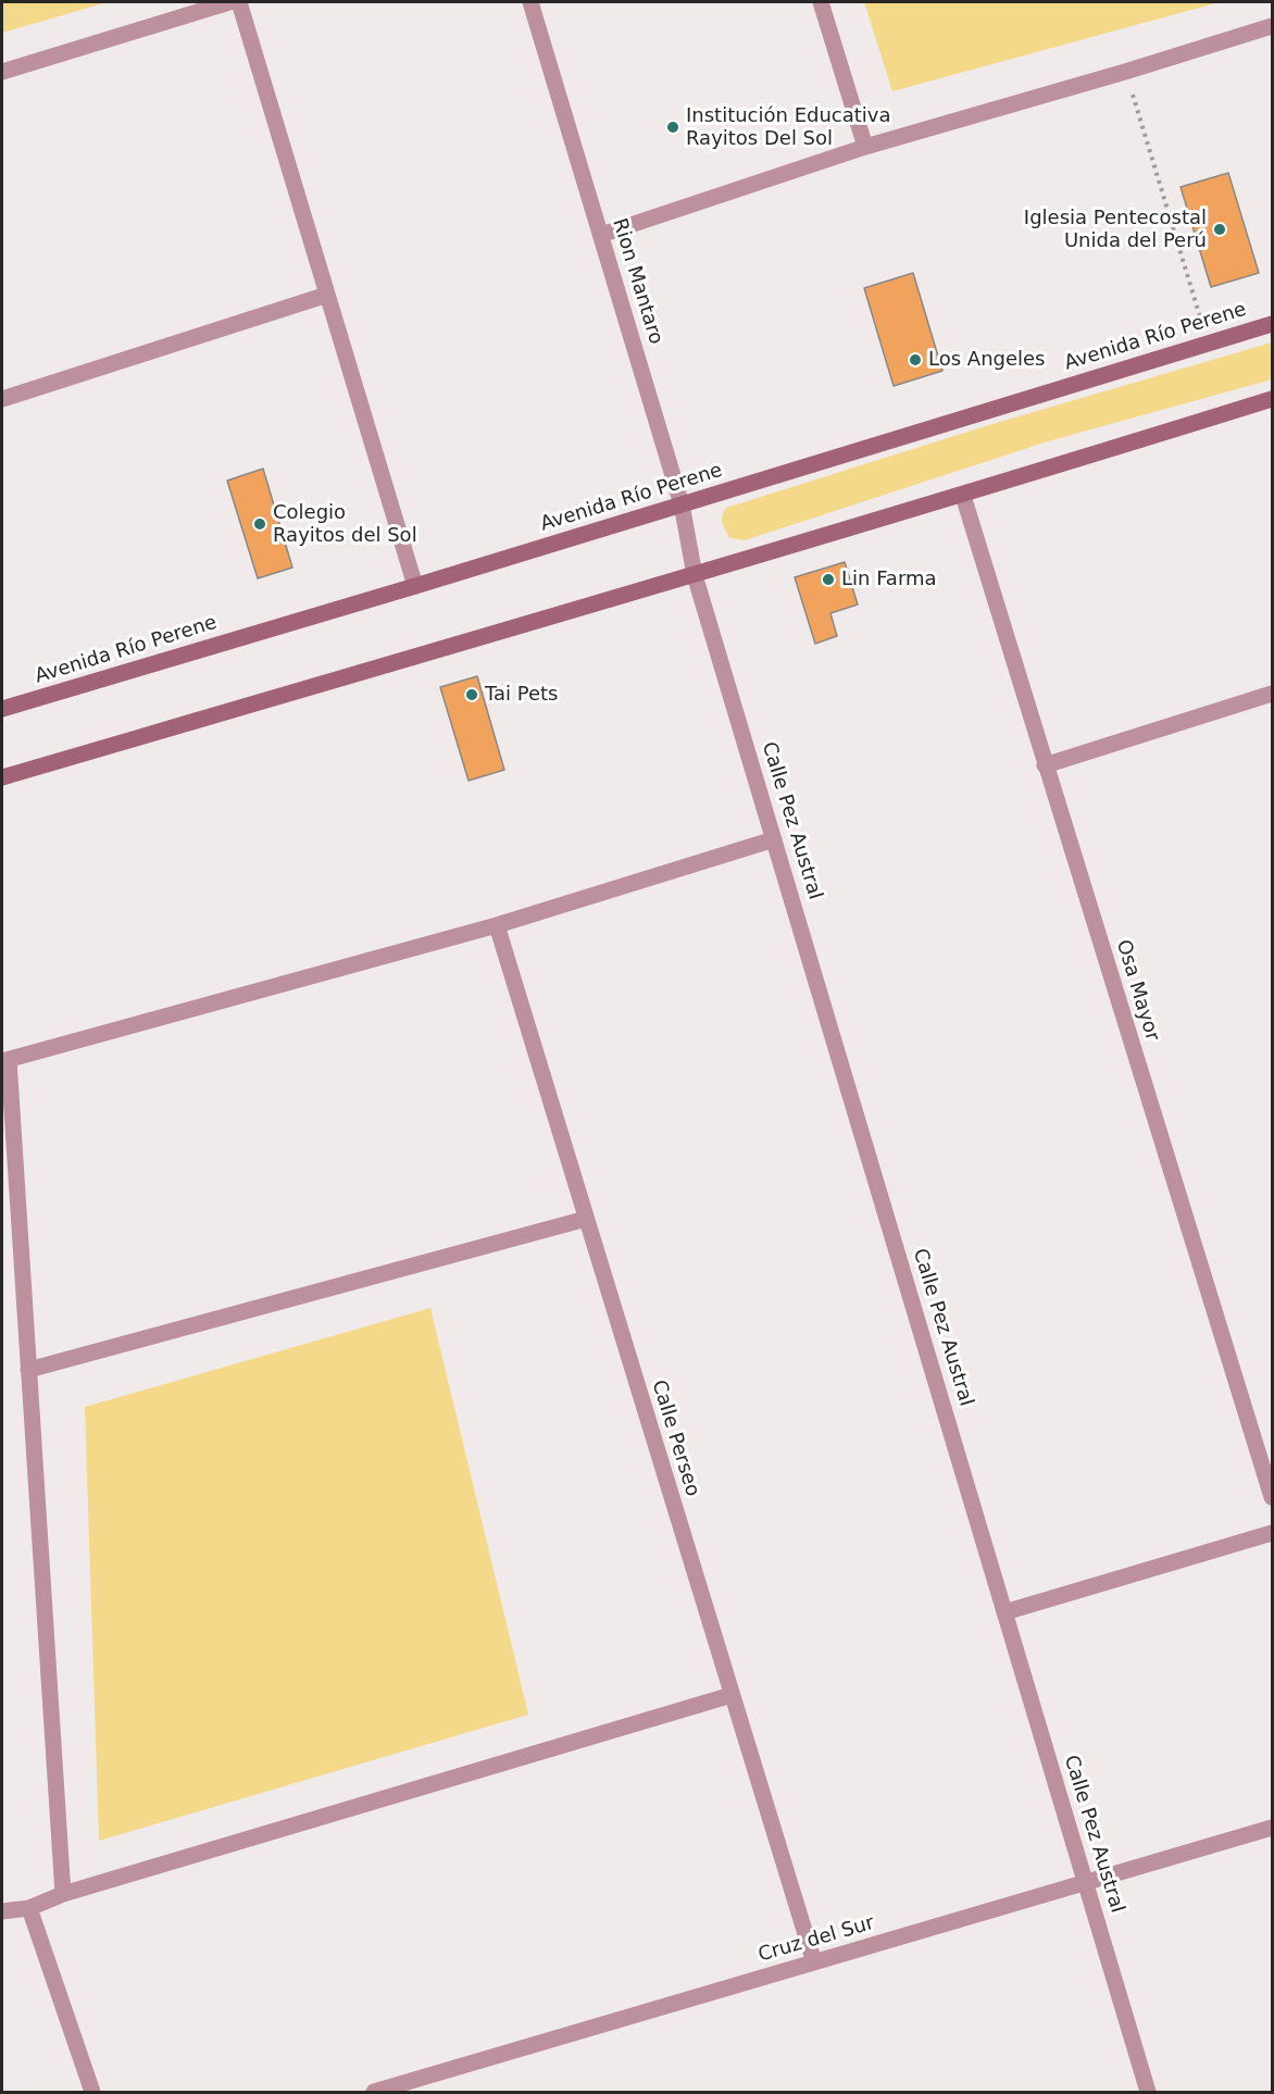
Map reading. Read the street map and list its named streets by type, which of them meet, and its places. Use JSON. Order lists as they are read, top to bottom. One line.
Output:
{"streets":{"street":["Rion Mantaro","Avenida Río Perene","Calle Pez Austral","Osa Mayor","Calle Perseo","Cruz del Sur"]},"crossings":[["Rion Mantaro","Avenida Río Perene"],["Rion Mantaro","Calle Pez Austral"],["Calle Pez Austral","Cruz del Sur"],["Calle Perseo","Cruz del Sur"]],"places":["Institución Educativa Rayitos Del Sol","Iglesia Pentecostal Unida del Perú","Los Angeles","Colegio Rayitos del Sol","Lin Farma","Tai Pets"]}
